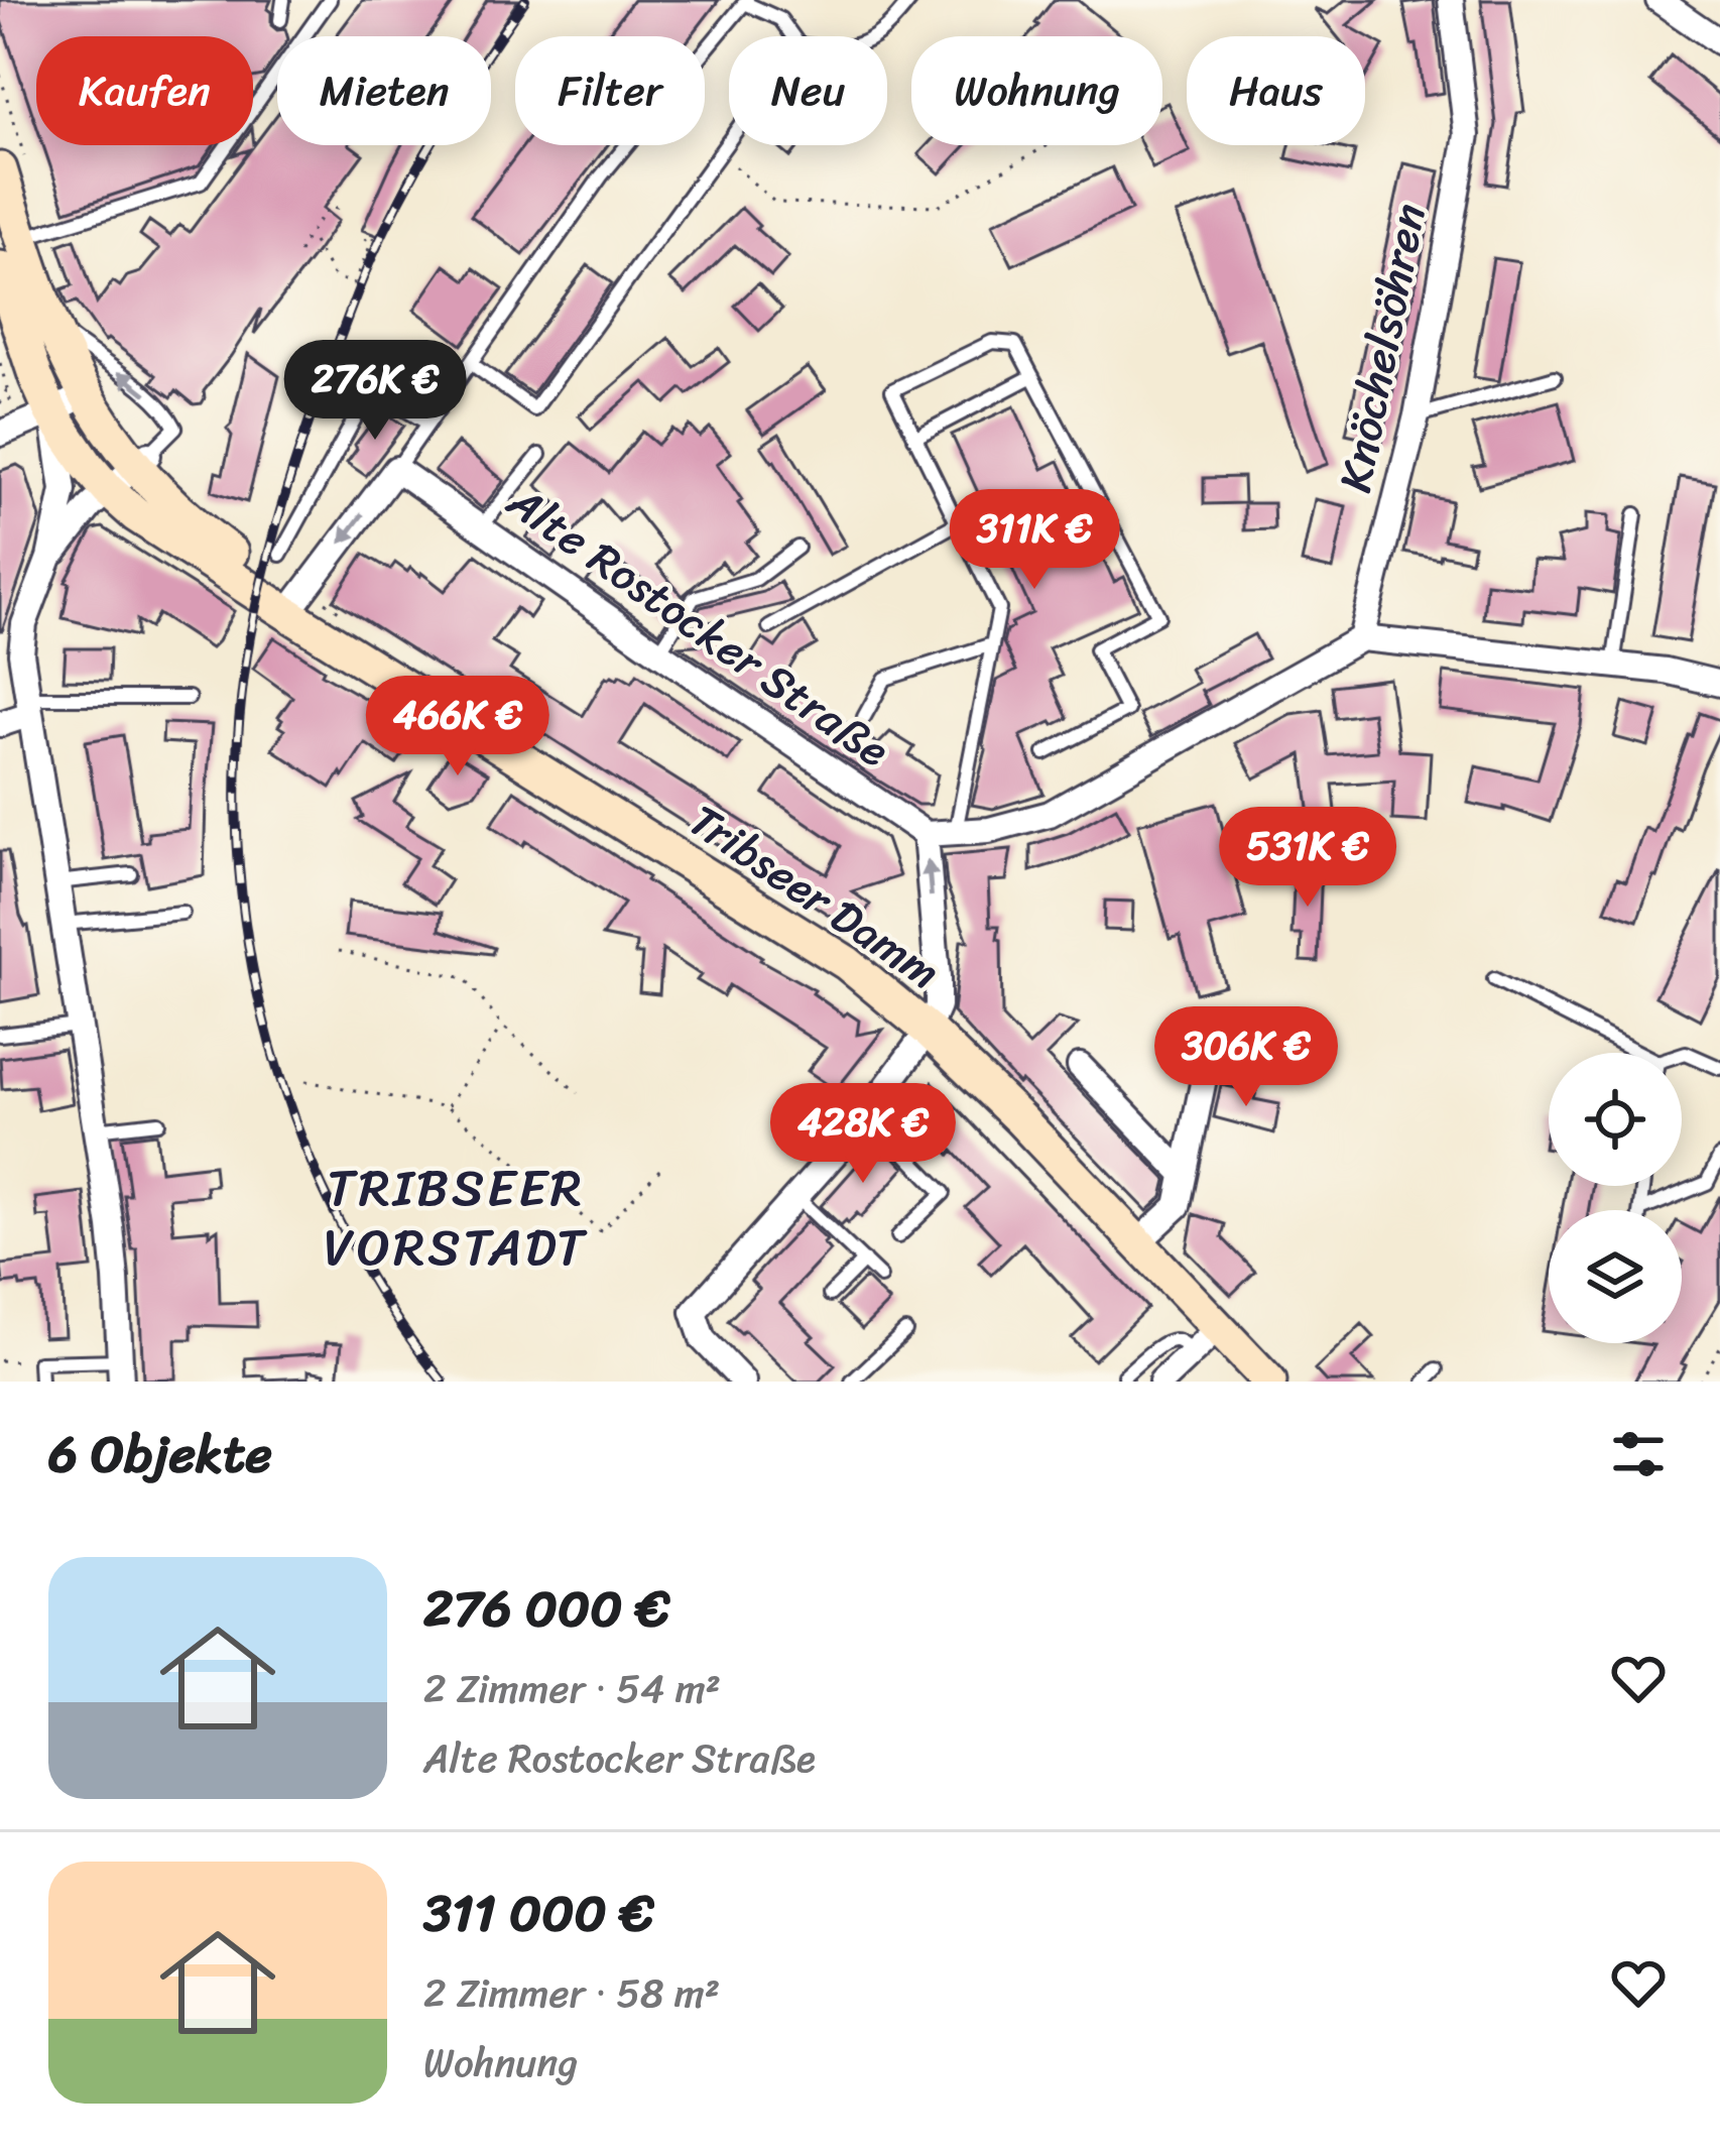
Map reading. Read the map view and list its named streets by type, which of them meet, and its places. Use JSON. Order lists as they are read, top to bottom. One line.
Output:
{"streets":{"main road":["Tribseer Damm"],"street":["Knöchelsöhren","Alte Rostocker Straße"]},"districts":["TRIBSEER VORSTADT"],"page":{"chip":["Kaufen","Mieten","Filter","Neu","Wohnung","Haus"],"price":["276K €","311K €","466K €","531K €","306K €","428K €"],"heading":"6 Objekte","list":[{"name":"276 000 €","note":"2 Zimmer · 54 m² · Alte Rostocker Straße"},{"name":"311 000 €","note":"2 Zimmer · 58 m² · Wohnung"}]}}
